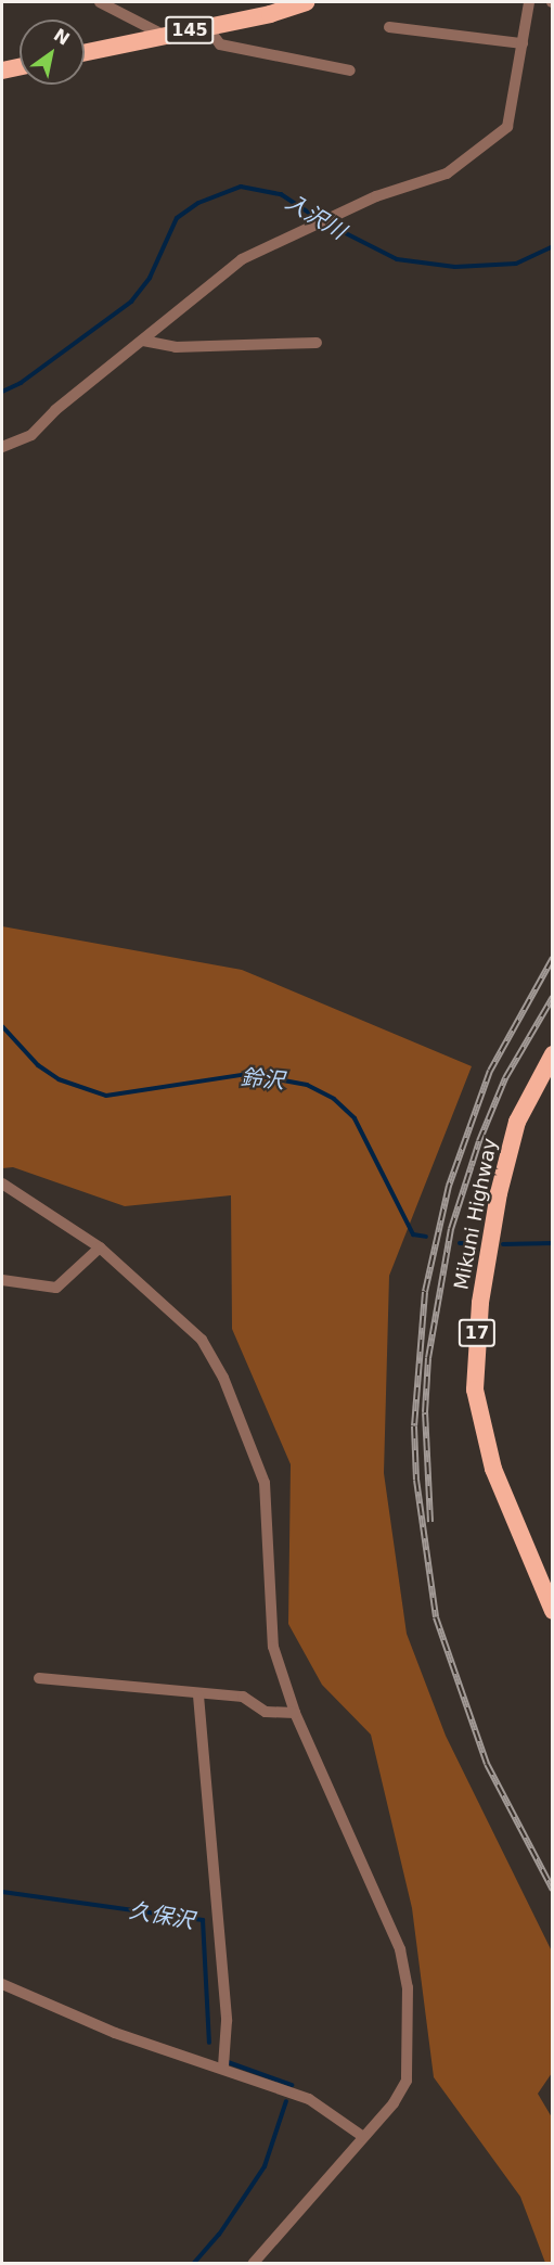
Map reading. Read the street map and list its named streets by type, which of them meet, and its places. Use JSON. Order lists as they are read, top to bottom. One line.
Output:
{"streets":{"highway":["145","Mikuni Highway","17"]},"water":["入沢川","鈴沢","久保沢"],"north":"top right"}
